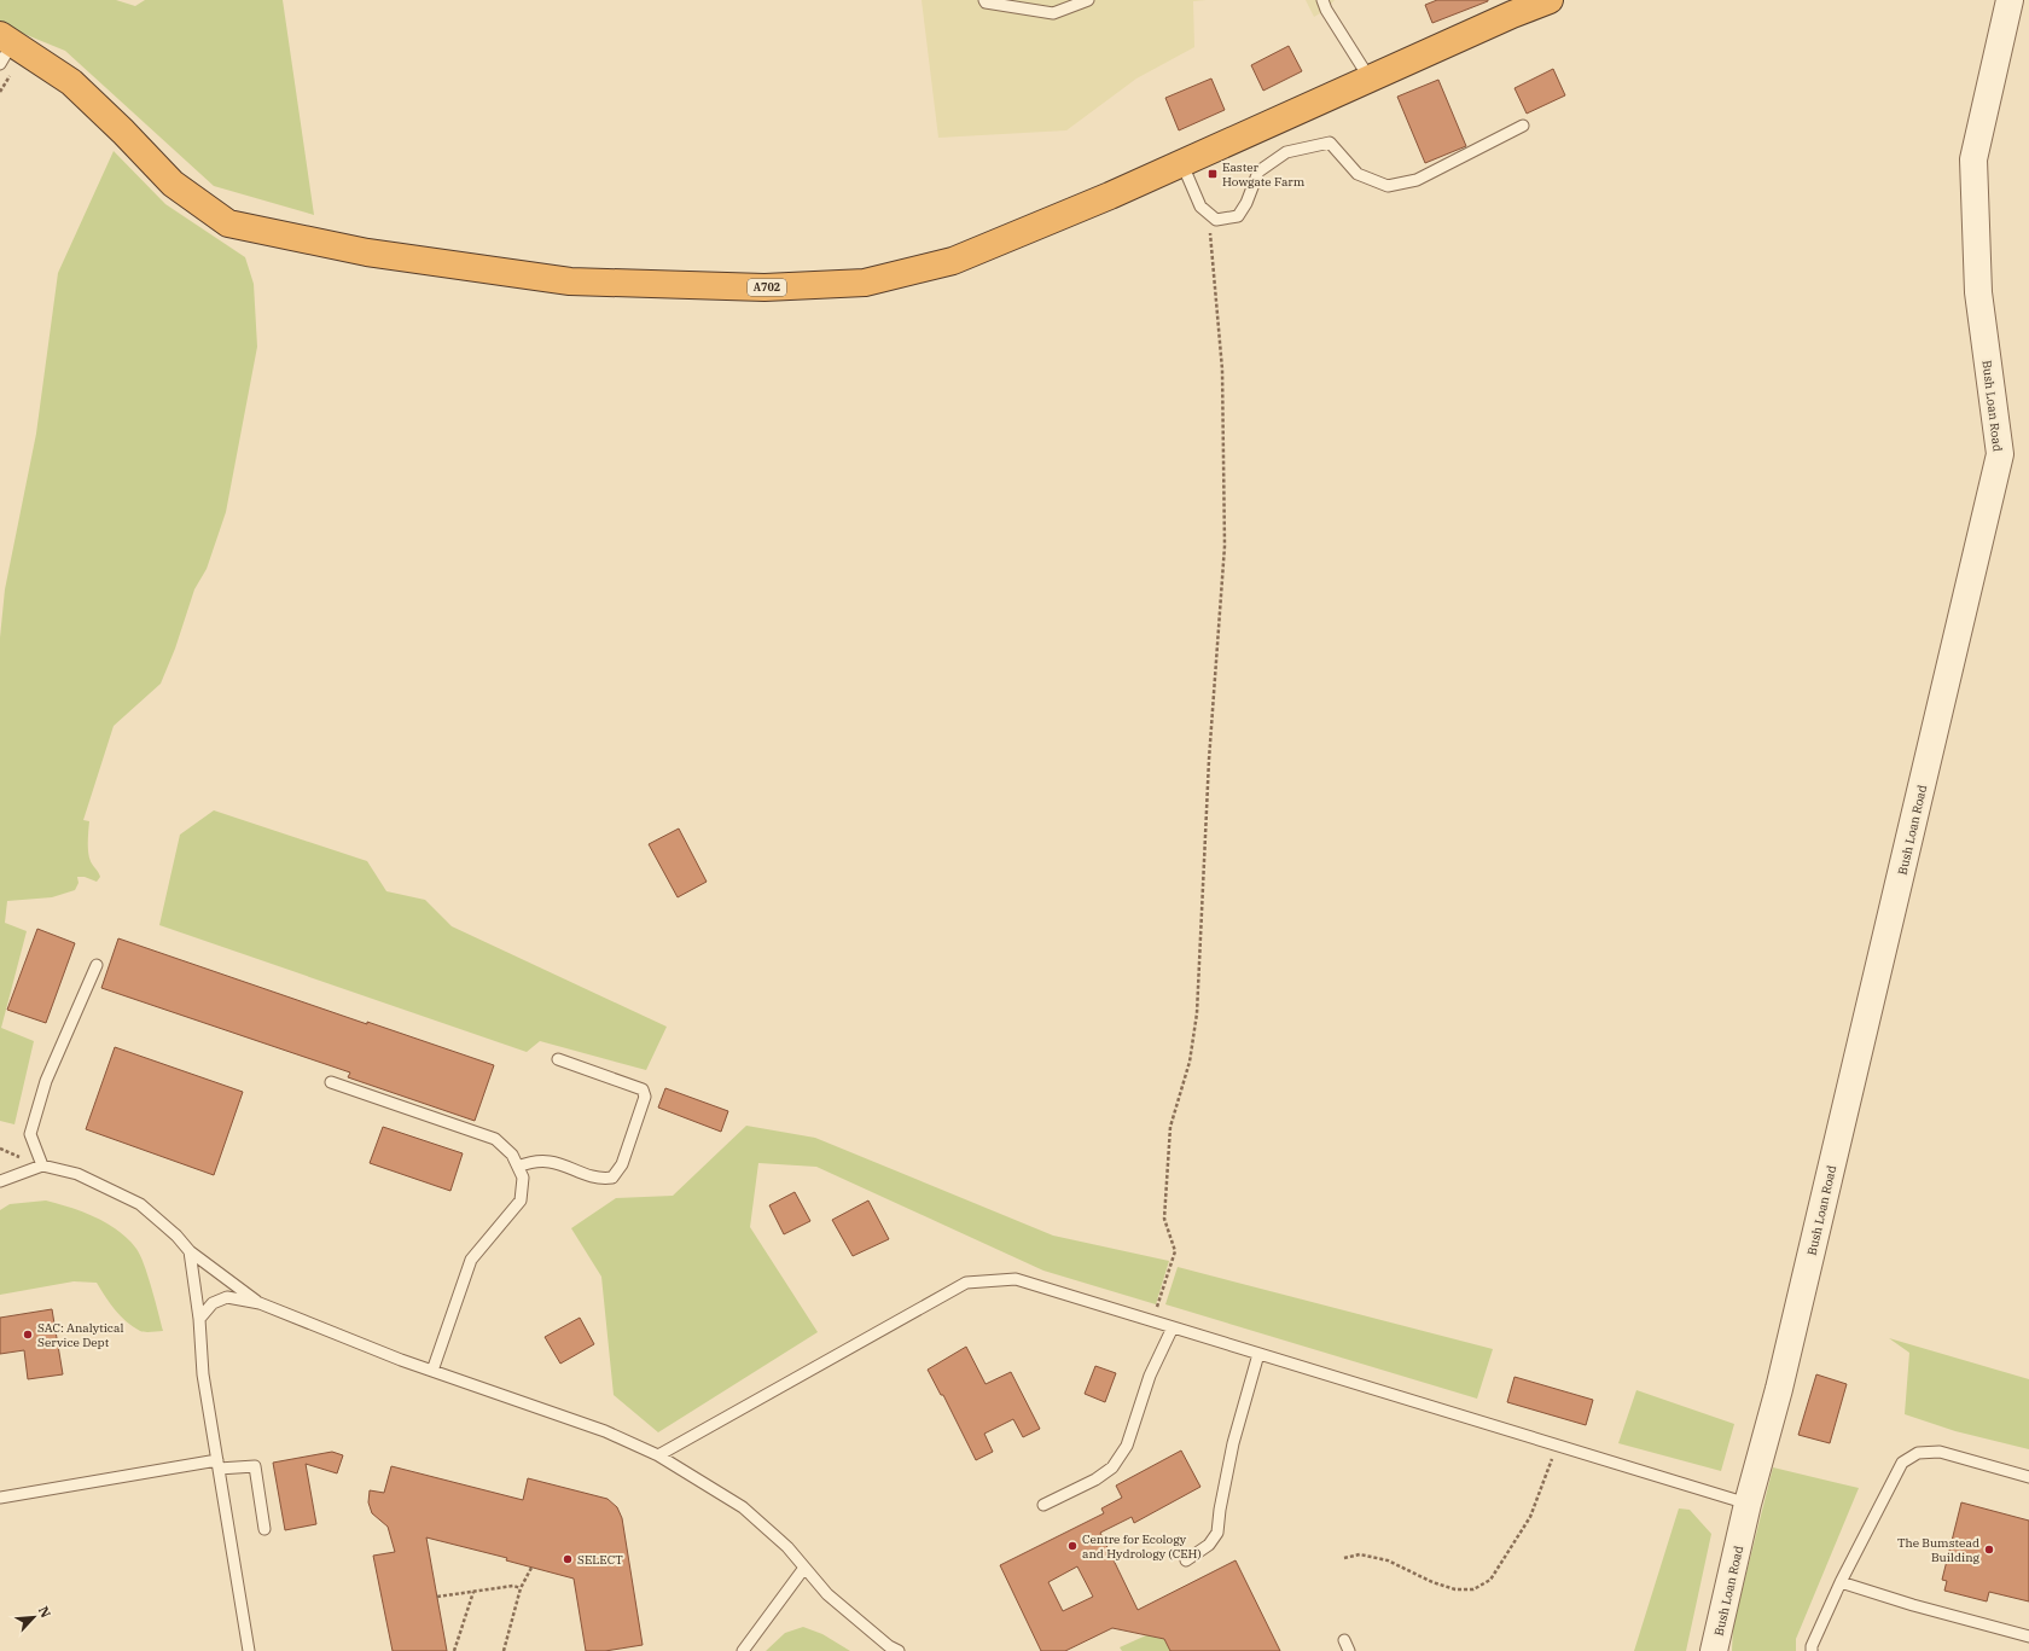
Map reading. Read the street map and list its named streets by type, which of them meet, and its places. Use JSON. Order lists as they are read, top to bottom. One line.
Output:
{"streets":{"highway":["A702"],"street":["Bush Loan Road"]},"places":{"transit":["Easter Howgate Farm"],"other":["SAC: Analytical Service Dept","Centre for Ecology and Hydrology (CEH)","The Bumstead Building","SELECT"]},"north":"top right"}
